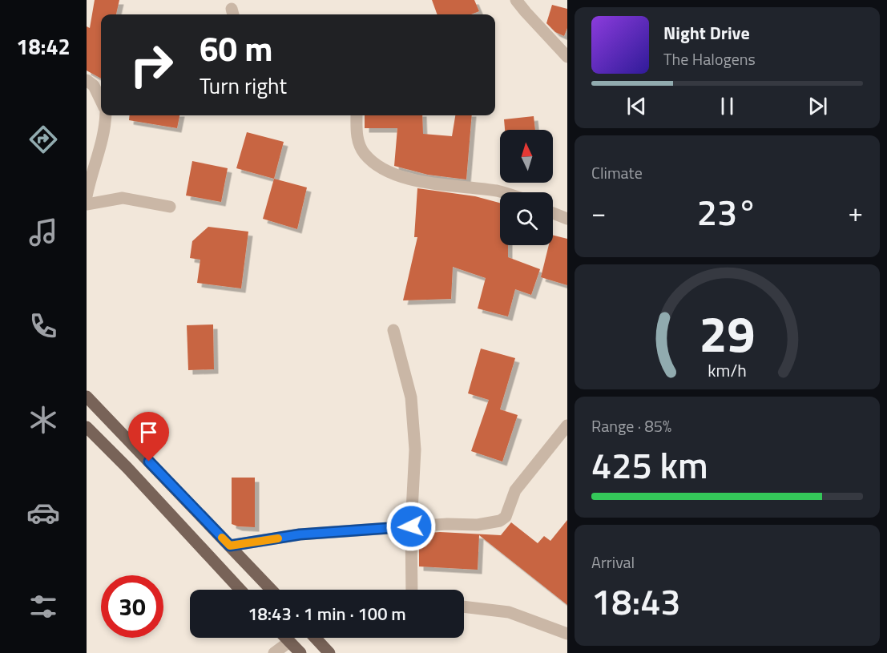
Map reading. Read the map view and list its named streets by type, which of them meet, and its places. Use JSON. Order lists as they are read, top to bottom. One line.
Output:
{"north":"top","page":{"tabs":"18:42","turn":["60 m","Turn right"],"song":["Night Drive","The Halogens"],"tile":["Climate",["Range · 85%","425 km"],["Arrival","18:43"]],"heat":["−","23°","+"],"limit":"30","trip":"18:43 · 1 min · 100 m","gauge":["29","km/h"]}}
